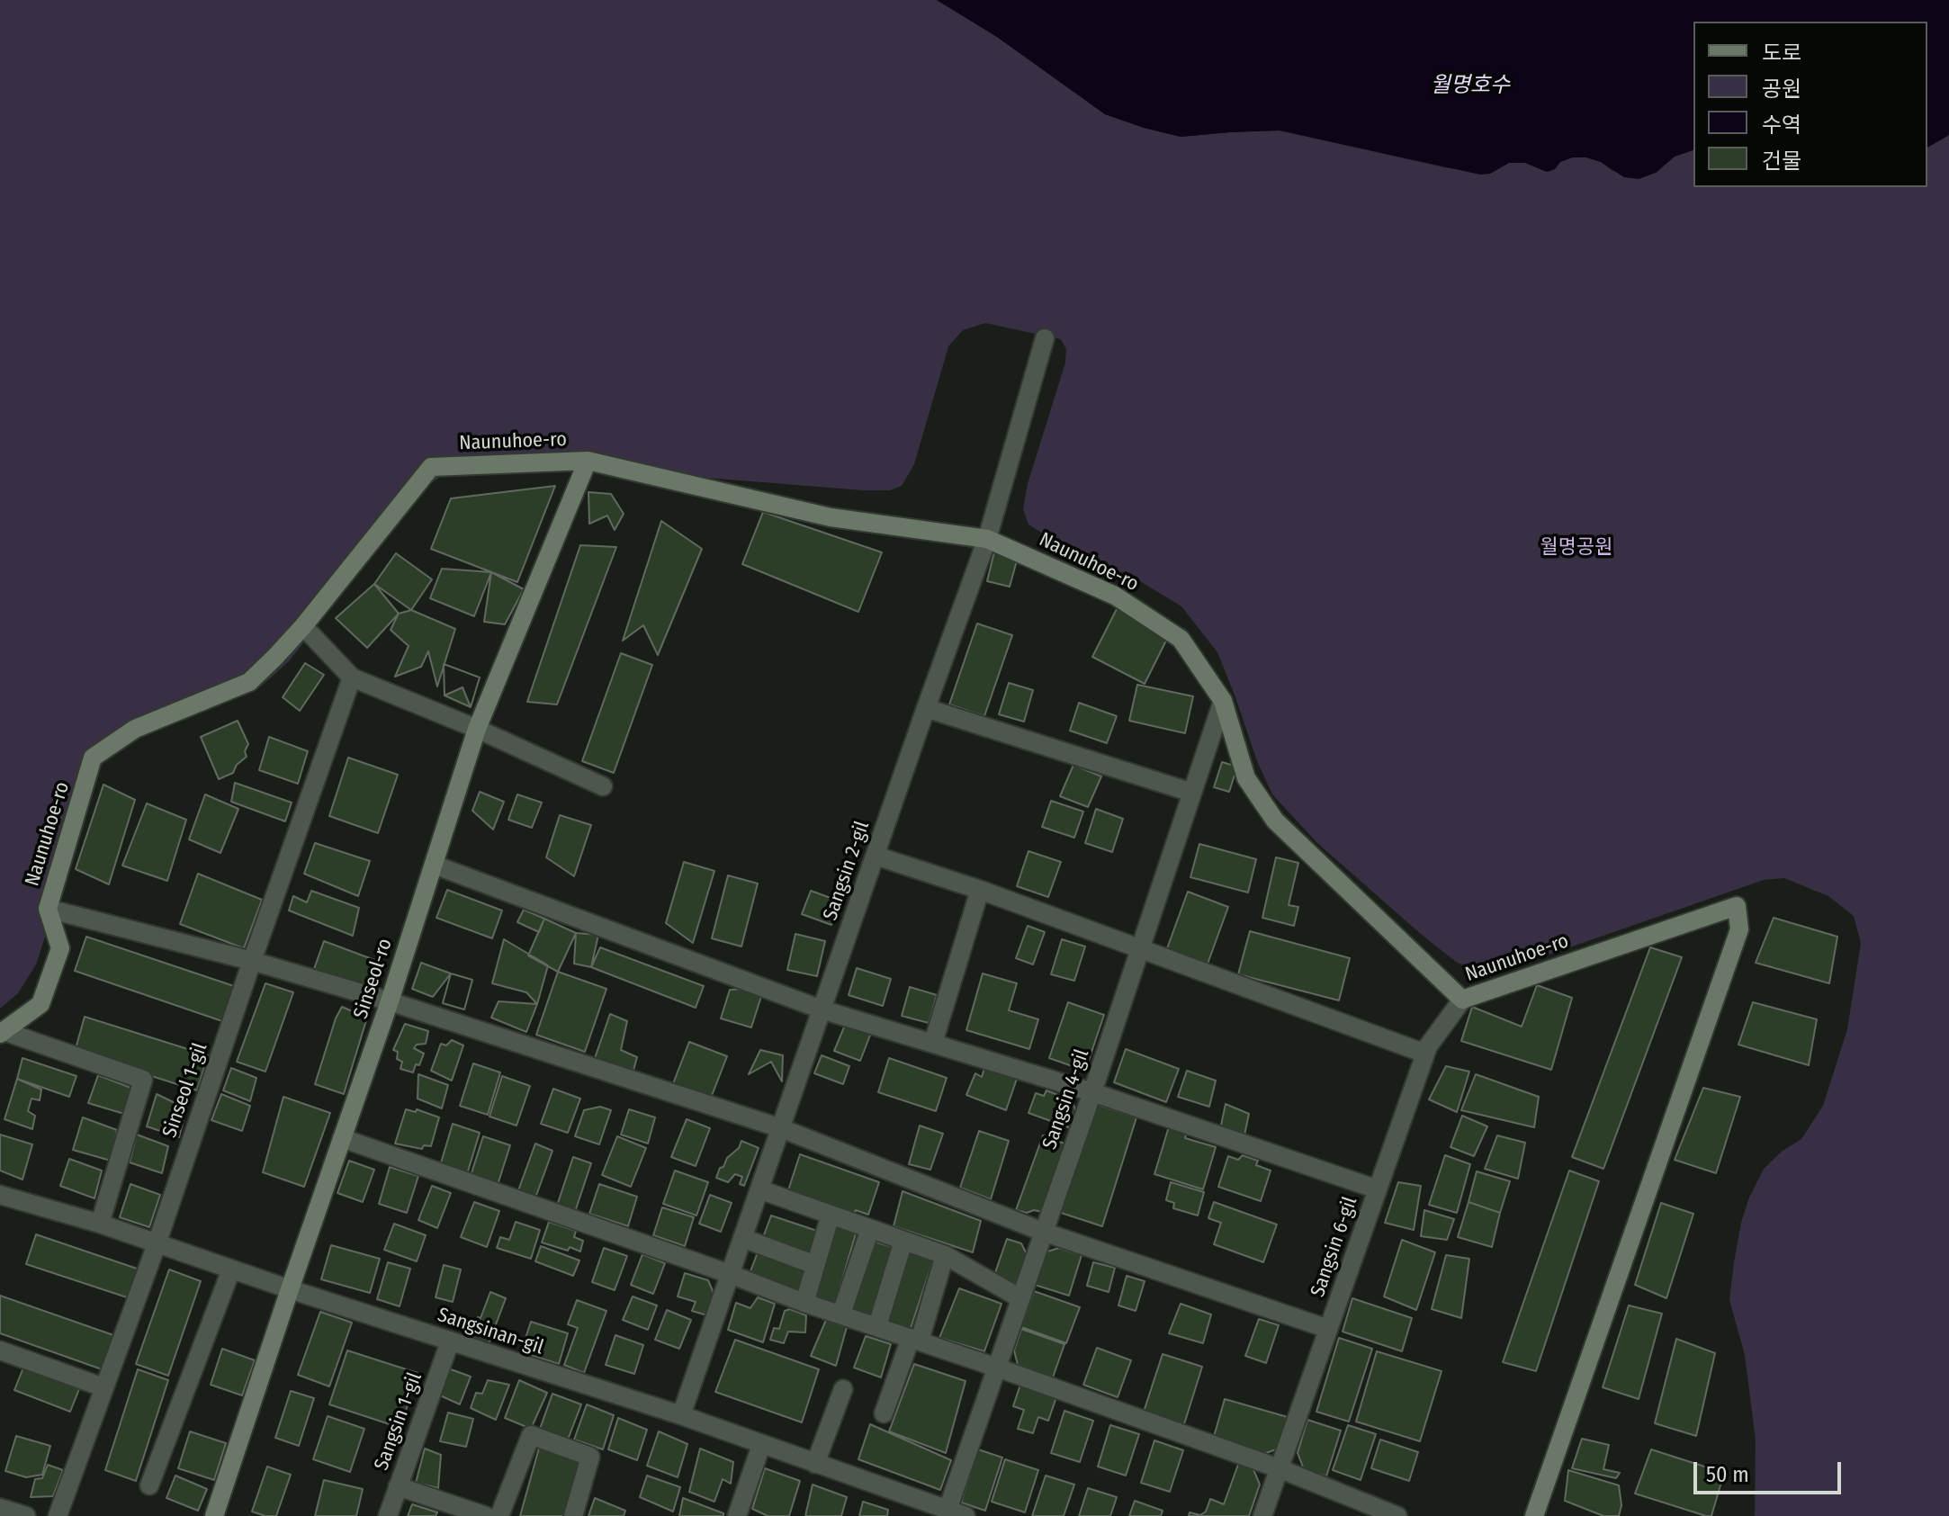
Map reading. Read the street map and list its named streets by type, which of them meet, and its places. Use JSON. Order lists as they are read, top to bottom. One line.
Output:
{"streets":{"street":["Naunuhoe-ro","Sangsin 2-gil","Sinseol-ro","Sinseol 1-gil","Sangsin 4-gil","Sangsin 6-gil","Sangsinan-gil","Sangsin 1-gil"]},"crossings":[["Naunuhoe-ro","Sangsin 2-gil"],["Naunuhoe-ro","Sinseol-ro"],["Naunuhoe-ro","Sangsin 4-gil"],["Naunuhoe-ro","Sangsin 6-gil"],["Sangsin 2-gil","Sangsinan-gil"],["Sinseol-ro","Sangsinan-gil"],["Sinseol 1-gil","Sangsinan-gil"],["Sangsin 4-gil","Sangsinan-gil"],["Sangsinan-gil","Sangsin 1-gil"]],"water":["월명호수"],"parks":["월명공원"],"legend":["도로","공원","수역","건물"],"scale_bar":"50 m"}
